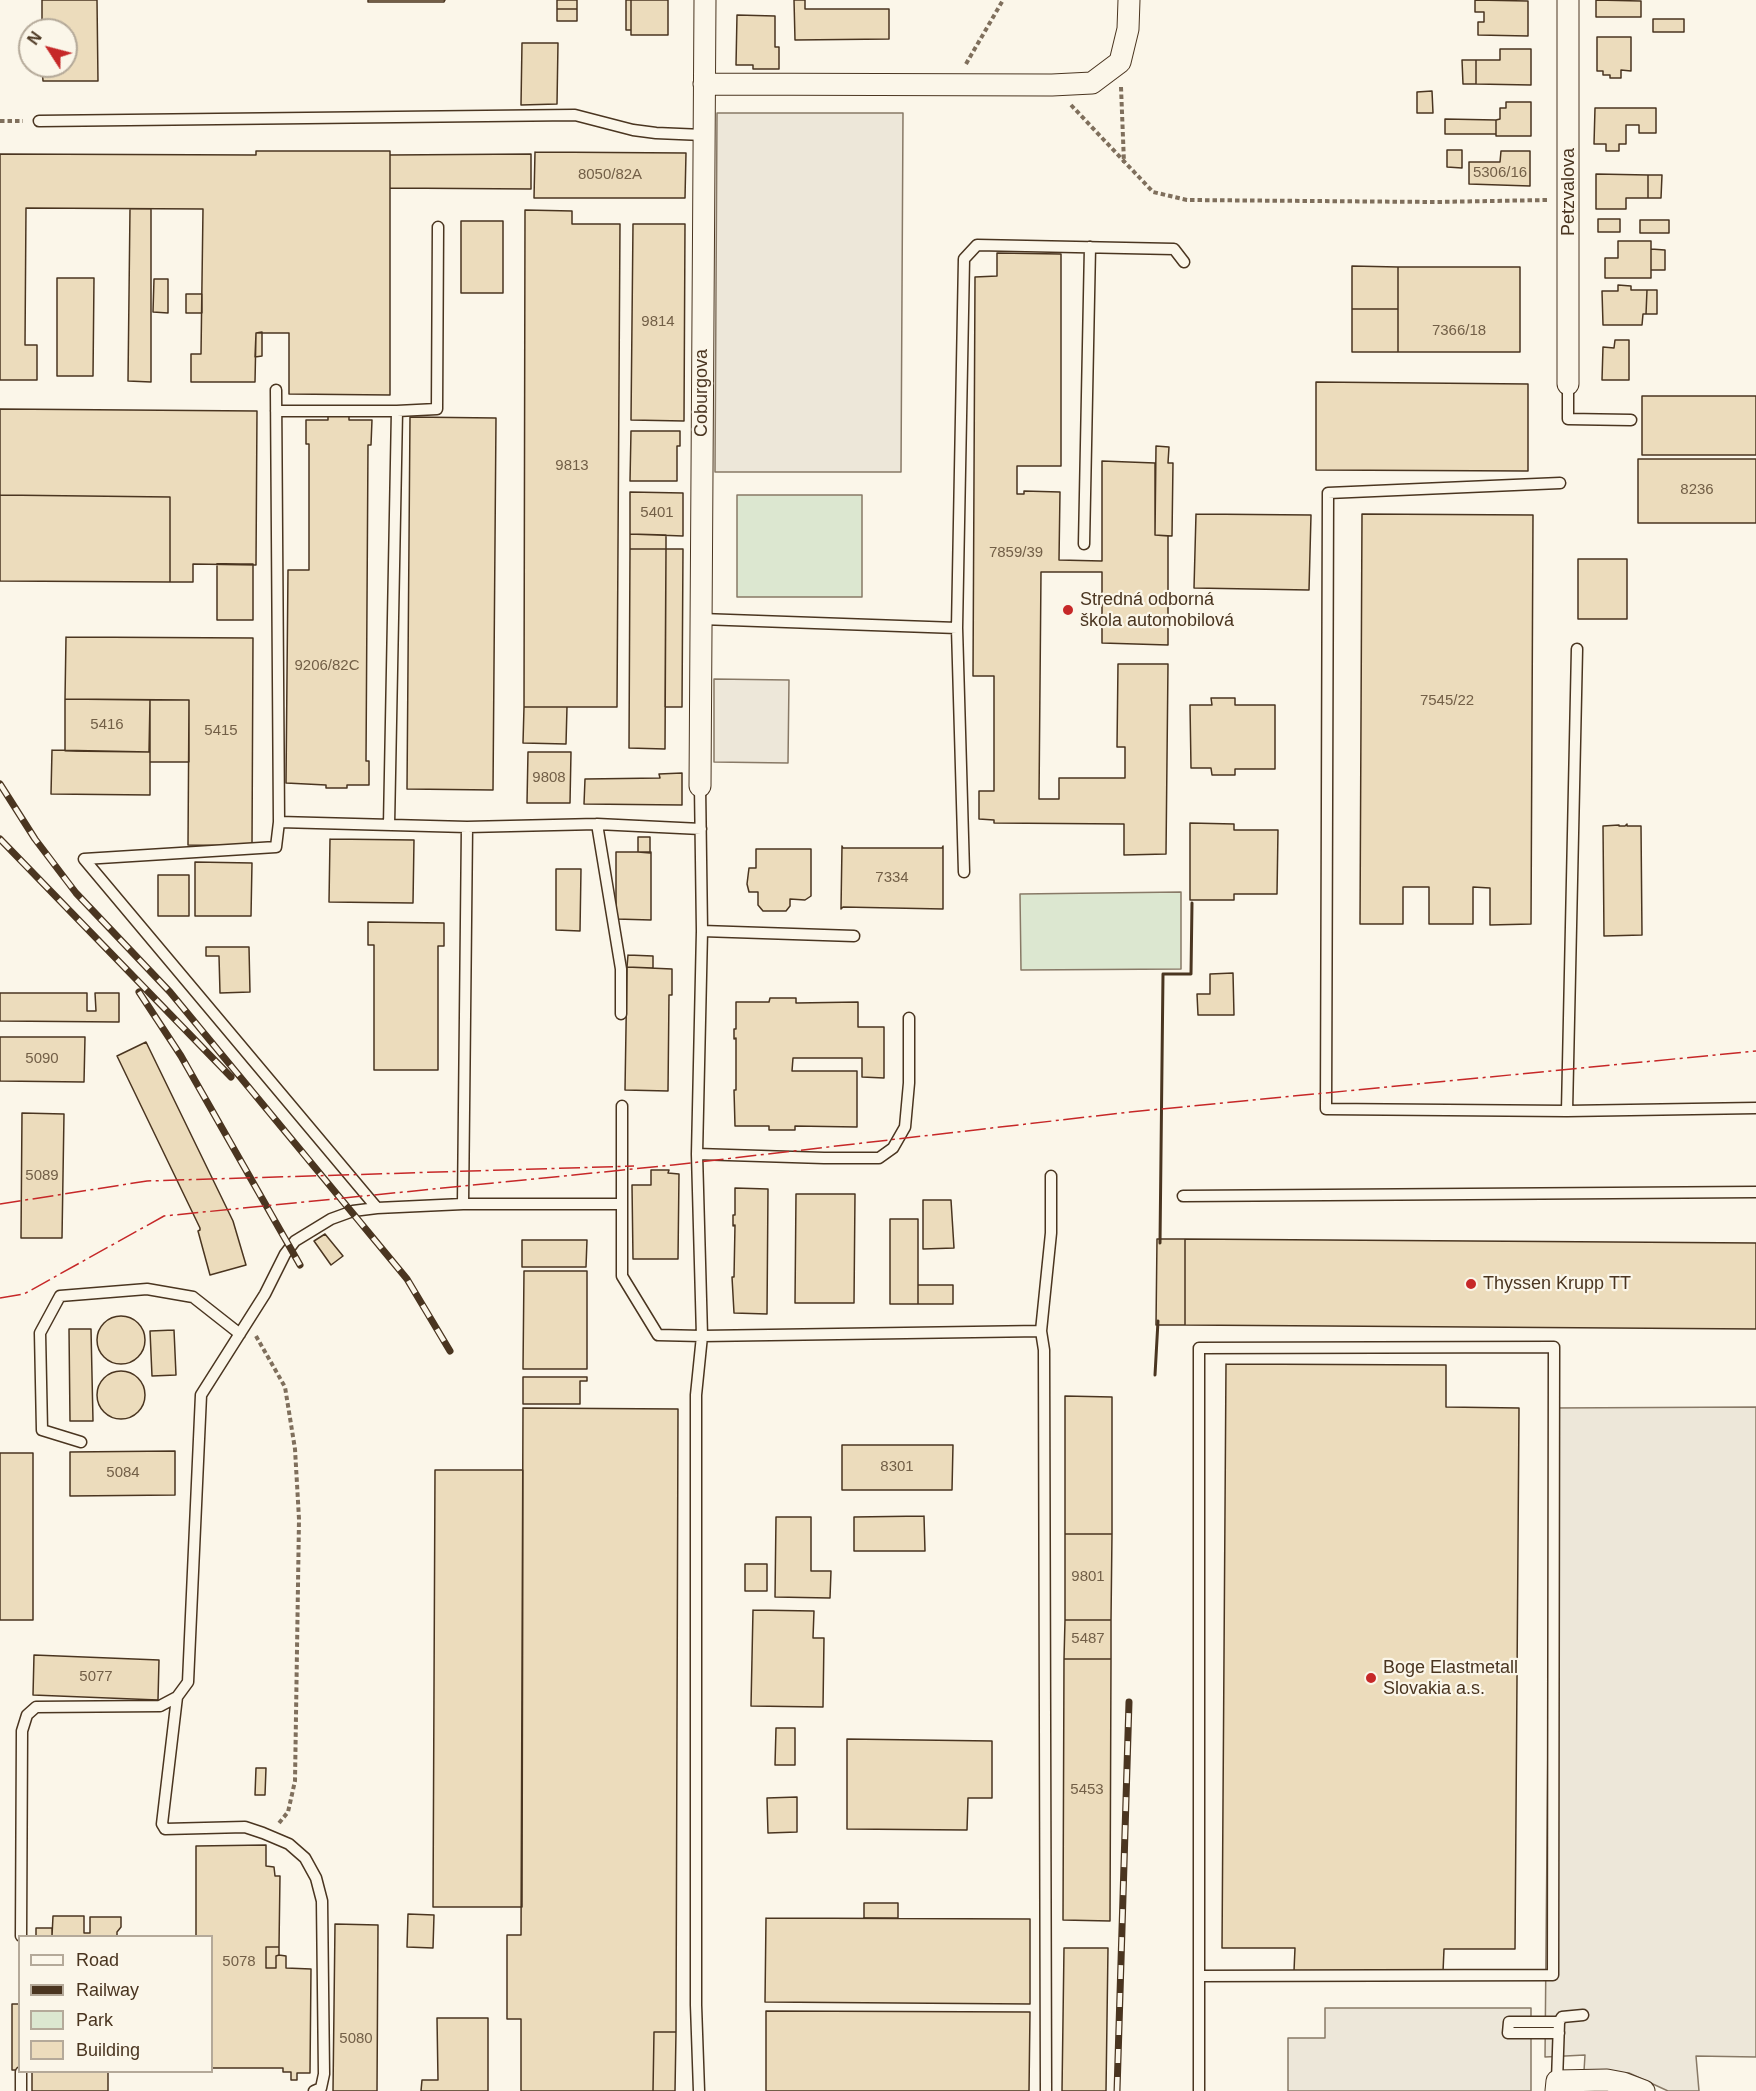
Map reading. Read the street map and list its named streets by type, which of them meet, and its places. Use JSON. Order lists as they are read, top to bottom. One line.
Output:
{"streets":{"street":["Petzvalova","Coburgova"]},"places":["Stredná odborná škola automobilová","Thyssen Krupp TT","Boge Elastmetall Slovakia a.s."],"house_numbers":["5306/16","8050/82A","9814","7366/18","9813","8236","5401","7859/39","9206/82C","7545/22","5416","5415","9808","7334","5090","5089","8301","5084","9801","5487","5077","5453","5078","5080"],"legend":["Road","Railway","Park","Building"],"north":"top left"}
